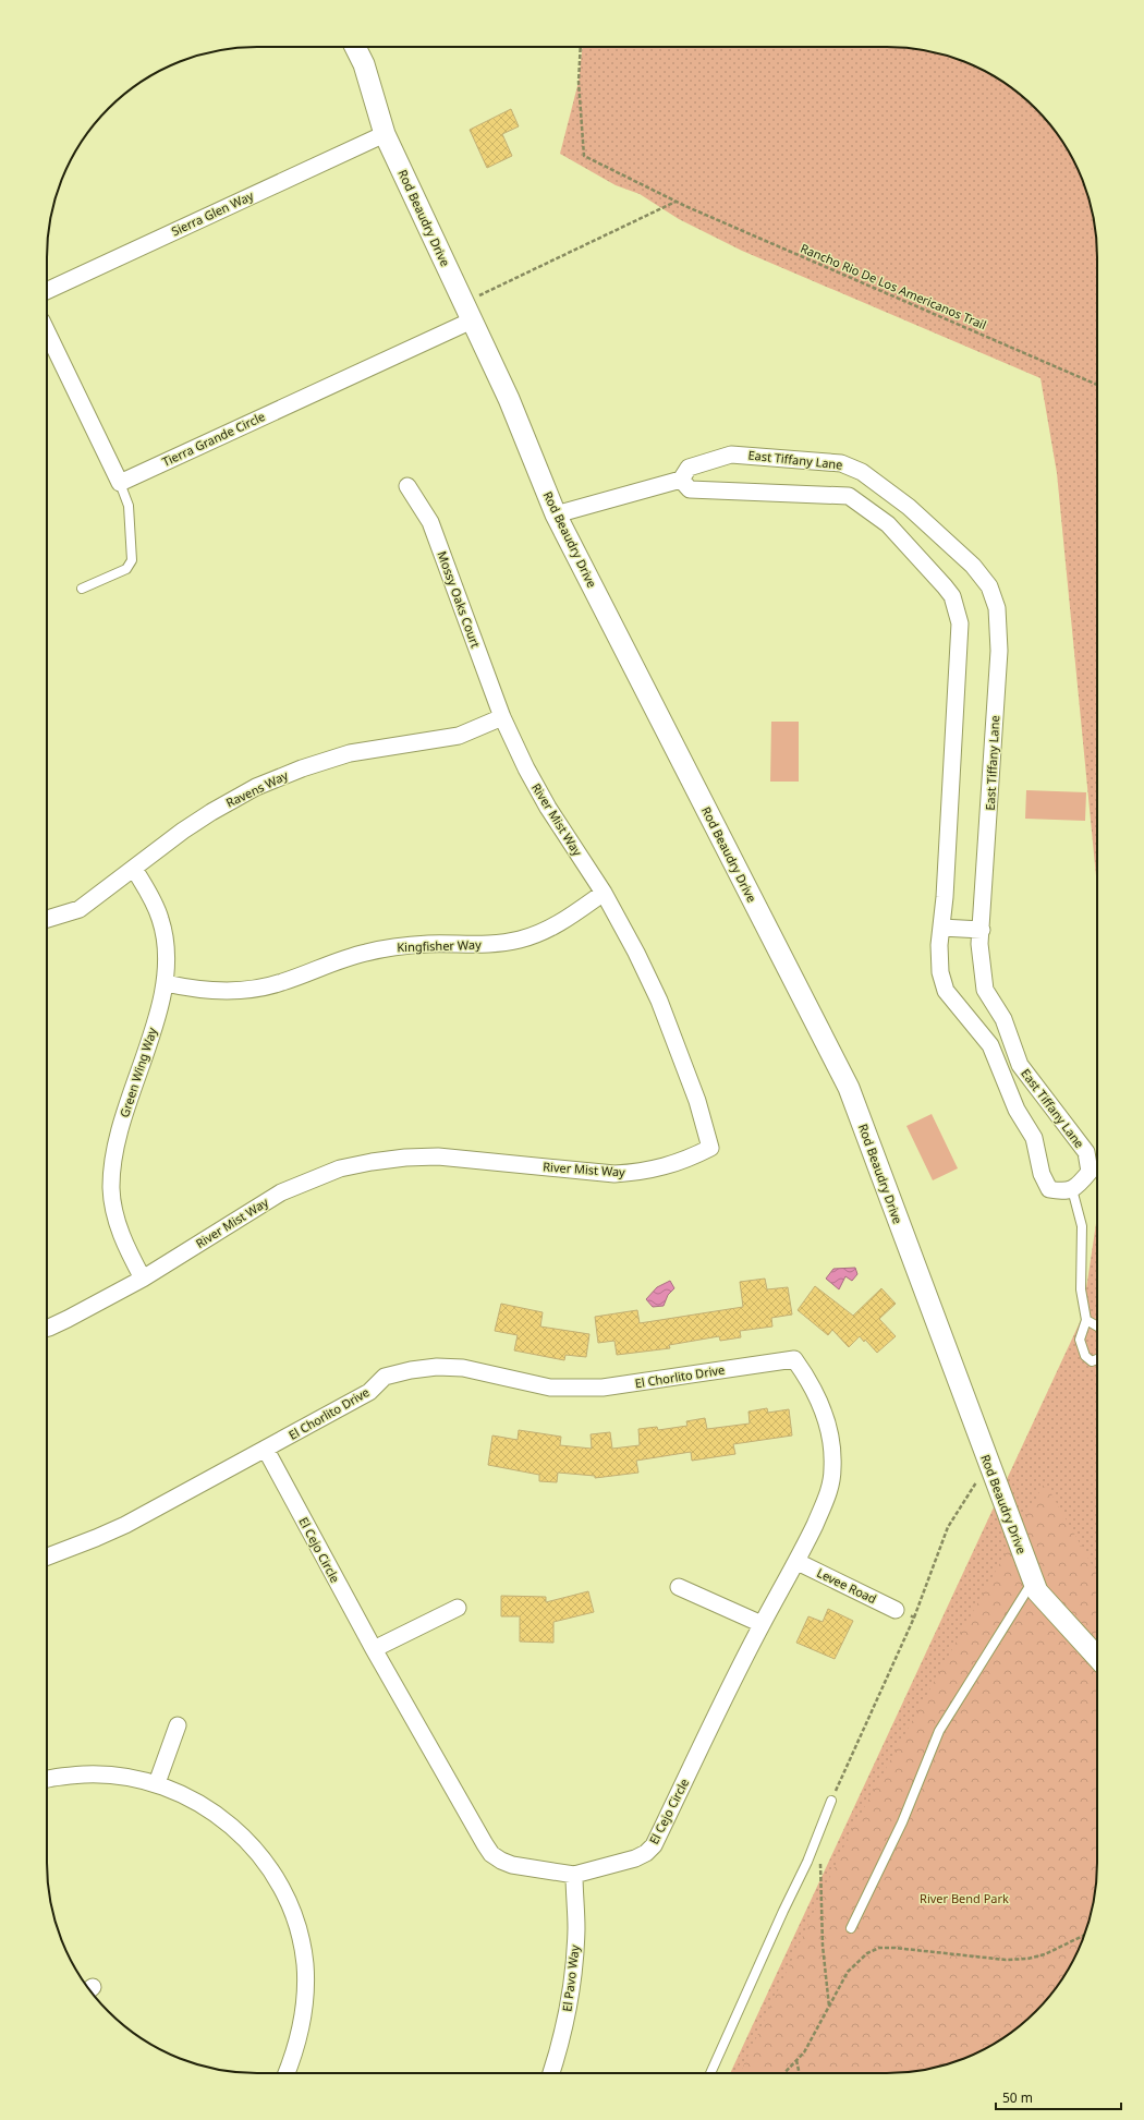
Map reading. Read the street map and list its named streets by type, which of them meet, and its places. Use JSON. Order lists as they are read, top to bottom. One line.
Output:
{"streets":{"street":["Sierra Glen Way","Rod Beaudry Drive","Tierra Grande Circle","East Tiffany Lane","Mossy Oaks Court","Ravens Way","River Mist Way","Kingfisher Way","Green Wing Way","El Chorlito Drive","El Cejo Circle","Levee Road","El Pavo Way"],"path":["Rancho Rio De Los Americanos Trail"]},"crossings":[["Sierra Glen Way","Rod Beaudry Drive"],["Rod Beaudry Drive","Tierra Grande Circle"],["Rod Beaudry Drive","East Tiffany Lane"],["Mossy Oaks Court","Ravens Way"],["Mossy Oaks Court","River Mist Way"],["Ravens Way","River Mist Way"],["Ravens Way","Green Wing Way"],["River Mist Way","Kingfisher Way"],["River Mist Way","Green Wing Way"],["Kingfisher Way","Green Wing Way"],["El Chorlito Drive","El Cejo Circle"],["El Cejo Circle","Levee Road"],["El Cejo Circle","El Pavo Way"]],"parks":["River Bend Park"],"scale_bar":"50 m"}
